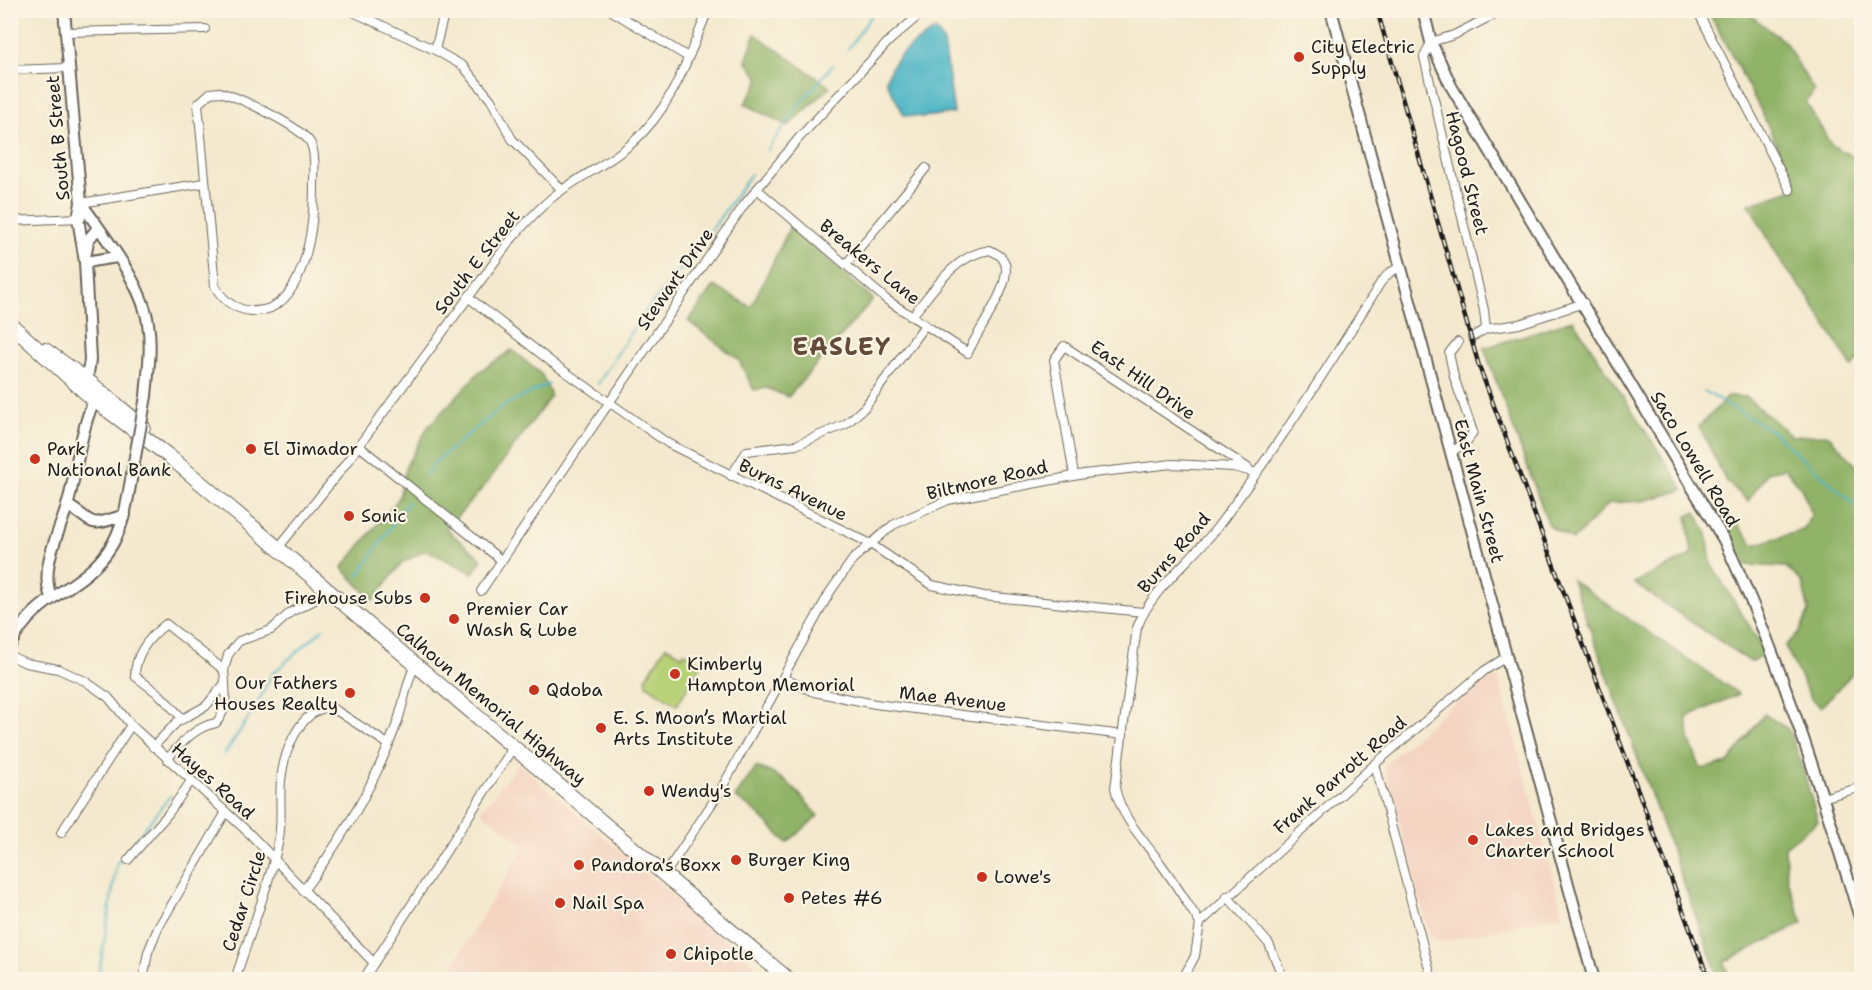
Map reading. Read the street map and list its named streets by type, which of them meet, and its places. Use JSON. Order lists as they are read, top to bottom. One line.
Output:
{"streets":{"highway":["Calhoun Memorial Highway"],"street":["South B Street","Hagood Street","South E Street","Breakers Lane","Stewart Drive","East Hill Drive","Saco Lowell Road","Biltmore Road","Burns Avenue","East Main Street","Burns Road","Mae Avenue","Frank Parrott Road","Hayes Road","Cedar Circle"]},"crossings":[["South B Street","Calhoun Memorial Highway"],["Hagood Street","Saco Lowell Road"],["South E Street","Burns Avenue"],["South E Street","Calhoun Memorial Highway"],["Breakers Lane","Stewart Drive"],["Stewart Drive","Burns Avenue"],["East Hill Drive","Biltmore Road"],["East Hill Drive","Burns Road"],["Biltmore Road","Burns Avenue"],["Biltmore Road","Burns Road"],["Biltmore Road","Mae Avenue"],["Biltmore Road","Calhoun Memorial Highway"],["Burns Avenue","Burns Road"],["East Main Street","Burns Road"],["East Main Street","Frank Parrott Road"],["Burns Road","Mae Avenue"],["Burns Road","Frank Parrott Road"],["Hayes Road","Cedar Circle"]],"districts":["EASLEY"],"places":["City Electric Supply","El Jimador","Park National Bank","Sonic","Firehouse Subs","Premier Car Wash & Lube","Kimberly Hampton Memorial","Qdoba","Our Fathers Houses Realty","E. S. Moon’s Martial Arts Institute","Wendy's","Lakes and Bridges Charter School","Burger King","Pandora's Boxx","Lowe's","Petes #6","Nail Spa","Chipotle"]}
